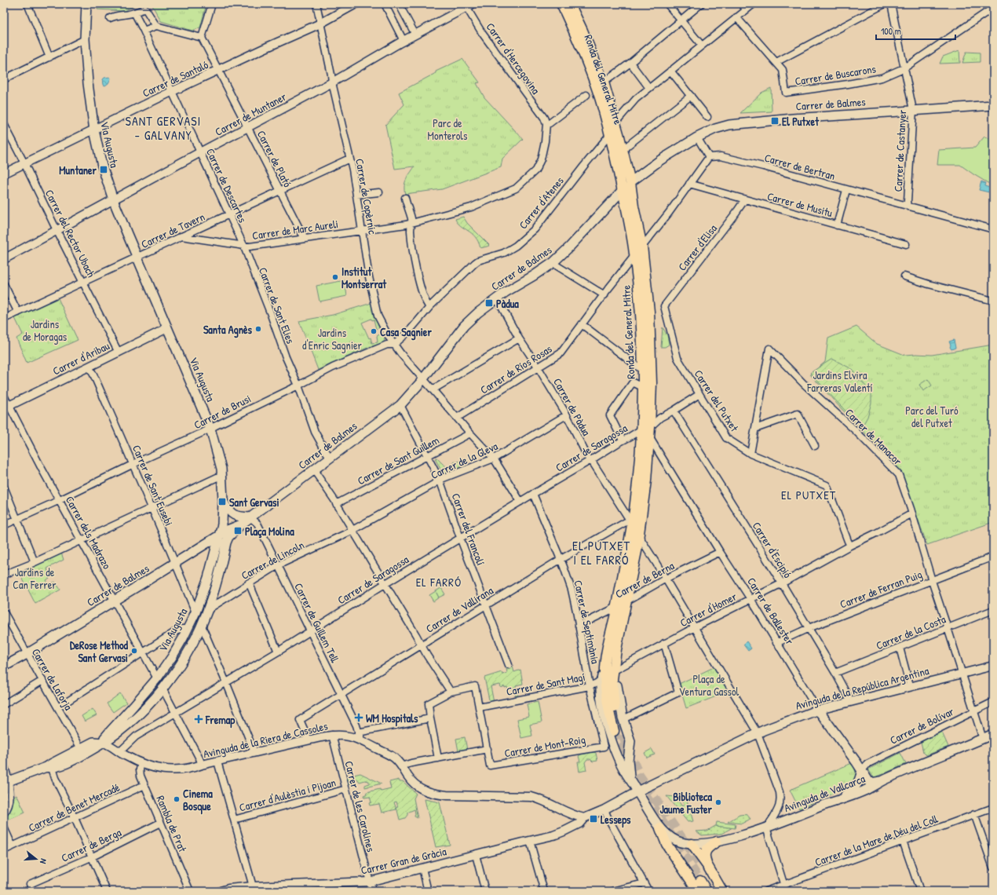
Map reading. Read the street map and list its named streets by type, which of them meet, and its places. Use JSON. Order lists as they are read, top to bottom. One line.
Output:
{"streets":{"main road":["Ronda del General Mitre","Carrer de Balmes","Via Augusta","Carrer de Ballester","Avinguda de la República Argentina","Avinguda de Vallcarca"],"street":["Carrer d'Hercegovina","Carrer de Buscarons","Carrer de Santaló","Carrer de Muntaner","Carrer de Castanyer","Carrer de Plató","Carrer de Bertran","Carrer de Descartes","Carrer de Copèrnic","Carrer d'Atenes","Carrer de Musitu","Carrer de Marc Aureli","Carrer de Tavern","Carrer del Rector Ubach","Carrer d'Elisa","Carrer de Sant Elies","Carrer d'Aribau","Carrer de Ríos Rosas","Carrer del Putxet","Carrer de Pàdua","Carrer de Brusi","Carrer de Manacor","Carrer de Saragossa","Carrer de Sant Guillem","Carrer de la Gleva","Carrer de Sant Eusebi","Carrer del Francolí","Carrer dels Madrazo","Carrer d'Escipió","Carrer de Lincoln","Carrer de Berna","Carrer de Ferran Puig","Carrer de Vallirana","Carrer d'Homer","Carrer de Septimània","Carrer de Guillem Tell","Carrer de la Costa","Carrer de Laforja","Carrer de Sant Magí","Carrer de Bolívar","Avinguda de la Riera de Cassoles","Carrer de Mont-Roig","Carrer d'Aulèstia i Pijoan","Carrer de les Carolines","Carrer de Benet Mercadé","Rambla de Prat","Carrer de la Mare de Déu del Coll","Carrer de Berga","Carrer Gran de Gràcia"]},"crossings":[["Carrer d'Hercegovina","Carrer de Muntaner"],["Carrer d'Hercegovina","Carrer de Marc Aureli"],["Carrer de Buscarons","Carrer de Castanyer"],["Carrer de Santaló","Via Augusta"],["Carrer de Santaló","Carrer de Plató"],["Carrer de Santaló","Carrer de Descartes"],["Carrer de Santaló","Carrer de Copèrnic"],["Carrer de Santaló","Carrer del Rector Ubach"],["Ronda del General Mitre","Carrer de Balmes"],["Ronda del General Mitre","Carrer d'Atenes"],["Ronda del General Mitre","Carrer de Ríos Rosas"],["Ronda del General Mitre","Carrer de Pàdua"],["Ronda del General Mitre","Carrer de Saragossa"],["Ronda del General Mitre","Carrer de Berna"],["Ronda del General Mitre","Carrer de Vallirana"],["Ronda del General Mitre","Carrer d'Homer"],["Ronda del General Mitre","Carrer de Ballester"],["Ronda del General Mitre","Carrer de Sant Magí"],["Ronda del General Mitre","Avinguda de la República Argentina"],["Ronda del General Mitre","Avinguda de Vallcarca"],["Ronda del General Mitre","Carrer Gran de Gràcia"],["Carrer de Balmes","Via Augusta"],["Carrer de Balmes","Carrer de Castanyer"],["Carrer de Balmes","Carrer de Copèrnic"],["Carrer de Balmes","Carrer de Sant Elies"],["Carrer de Balmes","Carrer de Pàdua"],["Carrer de Balmes","Carrer de Sant Eusebi"],["Carrer de Balmes","Carrer del Francolí"],["Carrer de Balmes","Carrer dels Madrazo"],["Carrer de Balmes","Carrer de Guillem Tell"],["Carrer de Balmes","Carrer de Laforja"],["Carrer de Muntaner","Via Augusta"],["Carrer de Muntaner","Carrer de Plató"],["Carrer de Muntaner","Carrer de Descartes"],["Carrer de Muntaner","Carrer de Copèrnic"],["Carrer de Muntaner","Carrer del Rector Ubach"],["Via Augusta","Carrer de Tavern"],["Via Augusta","Carrer d'Aribau"],["Via Augusta","Carrer de Brusi"],["Via Augusta","Carrer de Sant Eusebi"],["Via Augusta","Carrer dels Madrazo"],["Via Augusta","Carrer de Laforja"],["Via Augusta","Avinguda de la Riera de Cassoles"],["Carrer de Castanyer","Carrer de Bertran"],["Carrer de Plató","Carrer de Marc Aureli"],["Carrer de Plató","Carrer de Tavern"],["Carrer de Descartes","Carrer de Marc Aureli"],["Carrer de Descartes","Carrer de Tavern"],["Carrer de Descartes","Carrer de Sant Elies"],["Carrer de Copèrnic","Carrer d'Atenes"],["Carrer de Copèrnic","Carrer de Marc Aureli"],["Carrer de Copèrnic","Carrer de Tavern"],["Carrer de Copèrnic","Carrer de Ríos Rosas"],["Carrer de Copèrnic","Carrer de Brusi"],["Carrer de Copèrnic","Carrer de Saragossa"],["Carrer de Copèrnic","Carrer de Sant Guillem"],["Carrer de Copèrnic","Carrer de la Gleva"],["Carrer d'Atenes","Carrer de Brusi"],["Carrer de Musitu","Carrer d'Elisa"],["Carrer de Marc Aureli","Carrer de Tavern"],["Carrer de Marc Aureli","Carrer de Sant Elies"],["Carrer de Tavern","Carrer del Rector Ubach"],["Carrer del Rector Ubach","Carrer d'Aribau"],["Carrer d'Elisa","Carrer del Putxet"],["Carrer de Sant Elies","Carrer de Brusi"],["Carrer d'Aribau","Carrer de Sant Eusebi"],["Carrer d'Aribau","Carrer dels Madrazo"],["Carrer de Ríos Rosas","Carrer de Pàdua"],["Carrer del Putxet","Carrer de Saragossa"],["Carrer del Putxet","Carrer d'Homer"],["Carrer de Pàdua","Carrer de Saragossa"],["Carrer de Pàdua","Carrer de la Gleva"],["Carrer de Pàdua","Carrer de Vallirana"],["Carrer de Brusi","Carrer de Sant Eusebi"],["Carrer de Brusi","Carrer dels Madrazo"],["Carrer de Manacor","Carrer de Ferran Puig"],["Carrer de Manacor","Carrer d'Homer"],["Carrer de Manacor","Carrer de la Costa"],["Carrer de Manacor","Avinguda de la República Argentina"],["Carrer de Manacor","Carrer de Bolívar"],["Carrer de Manacor","Avinguda de Vallcarca"],["Carrer de Saragossa","Carrer de Sant Eusebi"],["Carrer de Saragossa","Carrer del Francolí"],["Carrer de Saragossa","Carrer d'Escipió"],["Carrer de Saragossa","Carrer de Septimània"],["Carrer de Saragossa","Carrer de Guillem Tell"],["Carrer de Saragossa","Avinguda de la Riera de Cassoles"],["Carrer de Sant Guillem","Carrer del Francolí"],["Carrer de la Gleva","Carrer del Francolí"],["Carrer de la Gleva","Carrer de Lincoln"],["Carrer de Sant Eusebi","Avinguda de la Riera de Cassoles"],["Carrer del Francolí","Carrer de Vallirana"],["Carrer d'Escipió","Carrer de Ferran Puig"],["Carrer d'Escipió","Carrer d'Homer"],["Carrer d'Escipió","Carrer de la Costa"],["Carrer d'Escipió","Avinguda de la República Argentina"],["Carrer de Lincoln","Carrer de Guillem Tell"],["Carrer de Berna","Carrer de Ballester"],["Carrer de Berna","Carrer de Septimània"],["Carrer de Ferran Puig","Carrer de Ballester"],["Carrer de Vallirana","Carrer de Septimània"],["Carrer de Vallirana","Carrer de Guillem Tell"],["Carrer de Vallirana","Avinguda de la Riera de Cassoles"],["Carrer d'Homer","Carrer de Ballester"],["Carrer d'Homer","Carrer de Sant Magí"],["Carrer de Ballester","Avinguda de la República Argentina"],["Carrer de Ballester","Carrer de Bolívar"],["Carrer de Ballester","Avinguda de Vallcarca"],["Carrer de Septimània","Carrer de Sant Magí"],["Carrer de Septimània","Carrer de Mont-Roig"],["Carrer de Guillem Tell","Avinguda de la Riera de Cassoles"],["Carrer de Sant Magí","Carrer de Mont-Roig"],["Avinguda de la República Argentina","Carrer Gran de Gràcia"],["Avinguda de la Riera de Cassoles","Carrer de les Carolines"],["Avinguda de la Riera de Cassoles","Rambla de Prat"],["Avinguda de la Riera de Cassoles","Carrer Gran de Gràcia"],["Carrer d'Aulèstia i Pijoan","Carrer de les Carolines"],["Carrer de les Carolines","Carrer Gran de Gràcia"],["Carrer de Benet Mercadé","Rambla de Prat"],["Rambla de Prat","Carrer de Berga"]],"districts":["SANT GERVASI - GALVANY","EL PUTXET","EL PUTXET I EL FARRÓ","EL FARRÓ"],"parks":["Parc de Monterols","Jardins de Moragas","Jardins d'Enric Sagnier","Jardins Elvira Farreras Valentí","Parc del Turó del Putxet","Jardins de Can Ferrer","Plaça de Ventura Gassol"],"places":{"transit":["El Putxet","Muntaner","Pàdua","Sant Gervasi","Plaça Molina","Lesseps"],"other":["Institut Montserrat","Santa Agnès","Casa Sagnier","DeRose Method Sant Gervasi","Cinema Bosque","Biblioteca Jaume Fuster"],"health":["WM Hospitals","Fremap"]},"scale_bar":"100 m","north":"right"}
